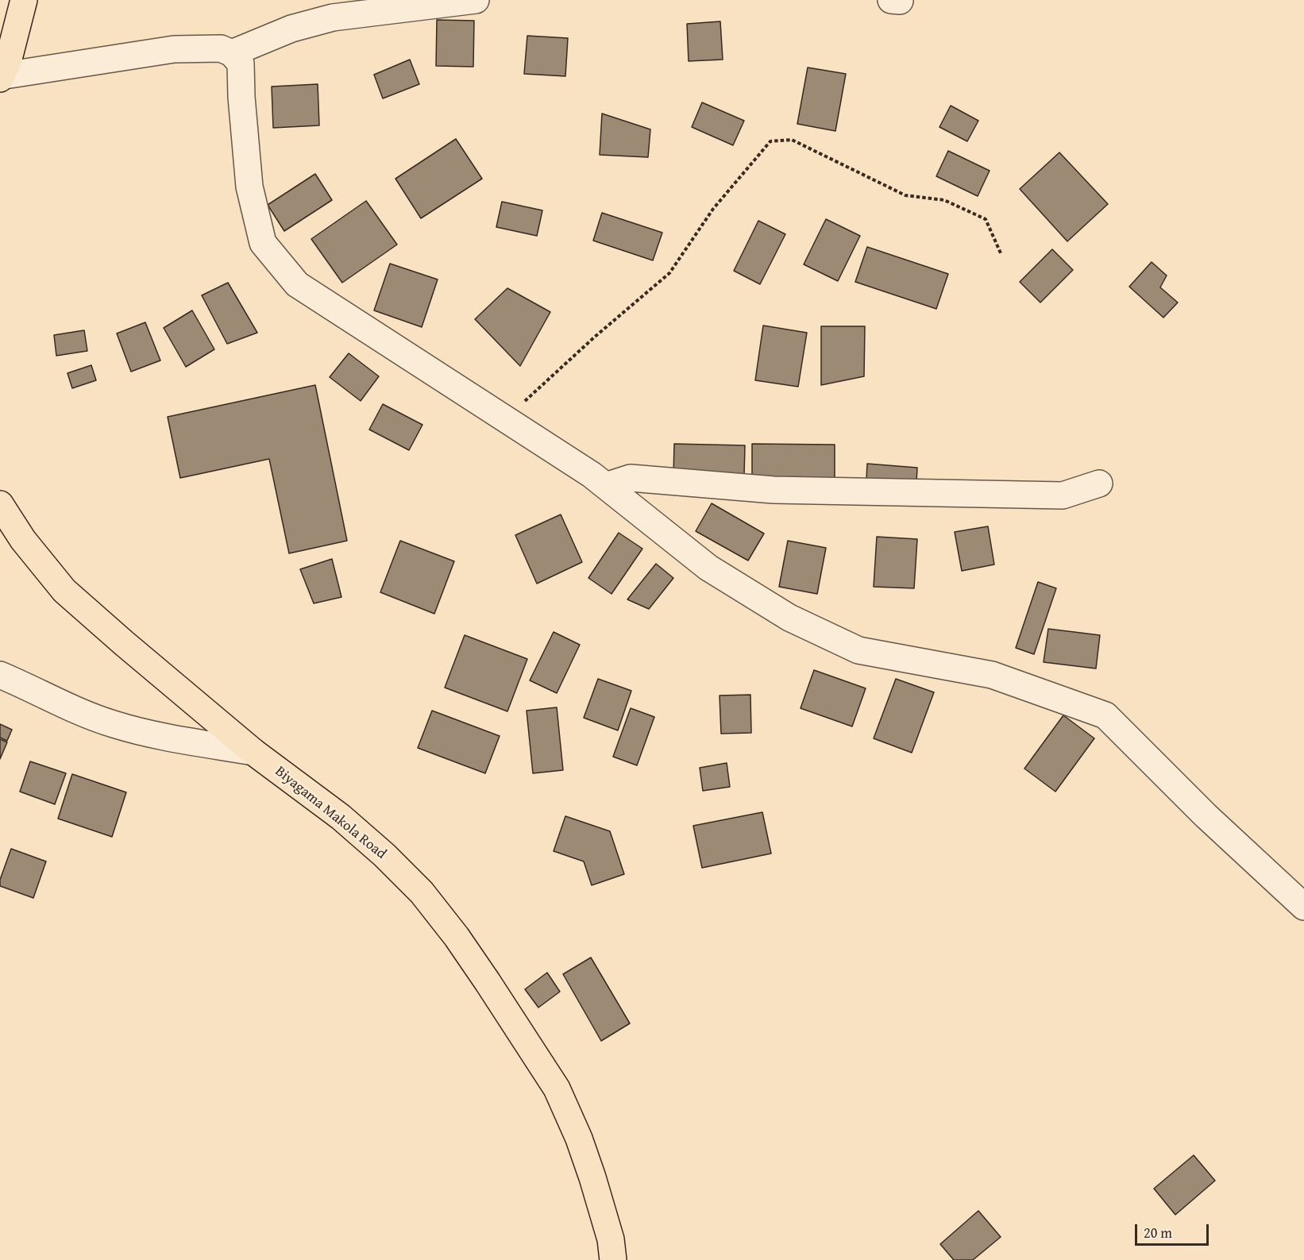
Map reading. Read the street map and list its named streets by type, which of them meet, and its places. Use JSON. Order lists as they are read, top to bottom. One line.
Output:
{"streets":{"main road":["Biyagama Makola Road"]},"scale_bar":"20 m"}
